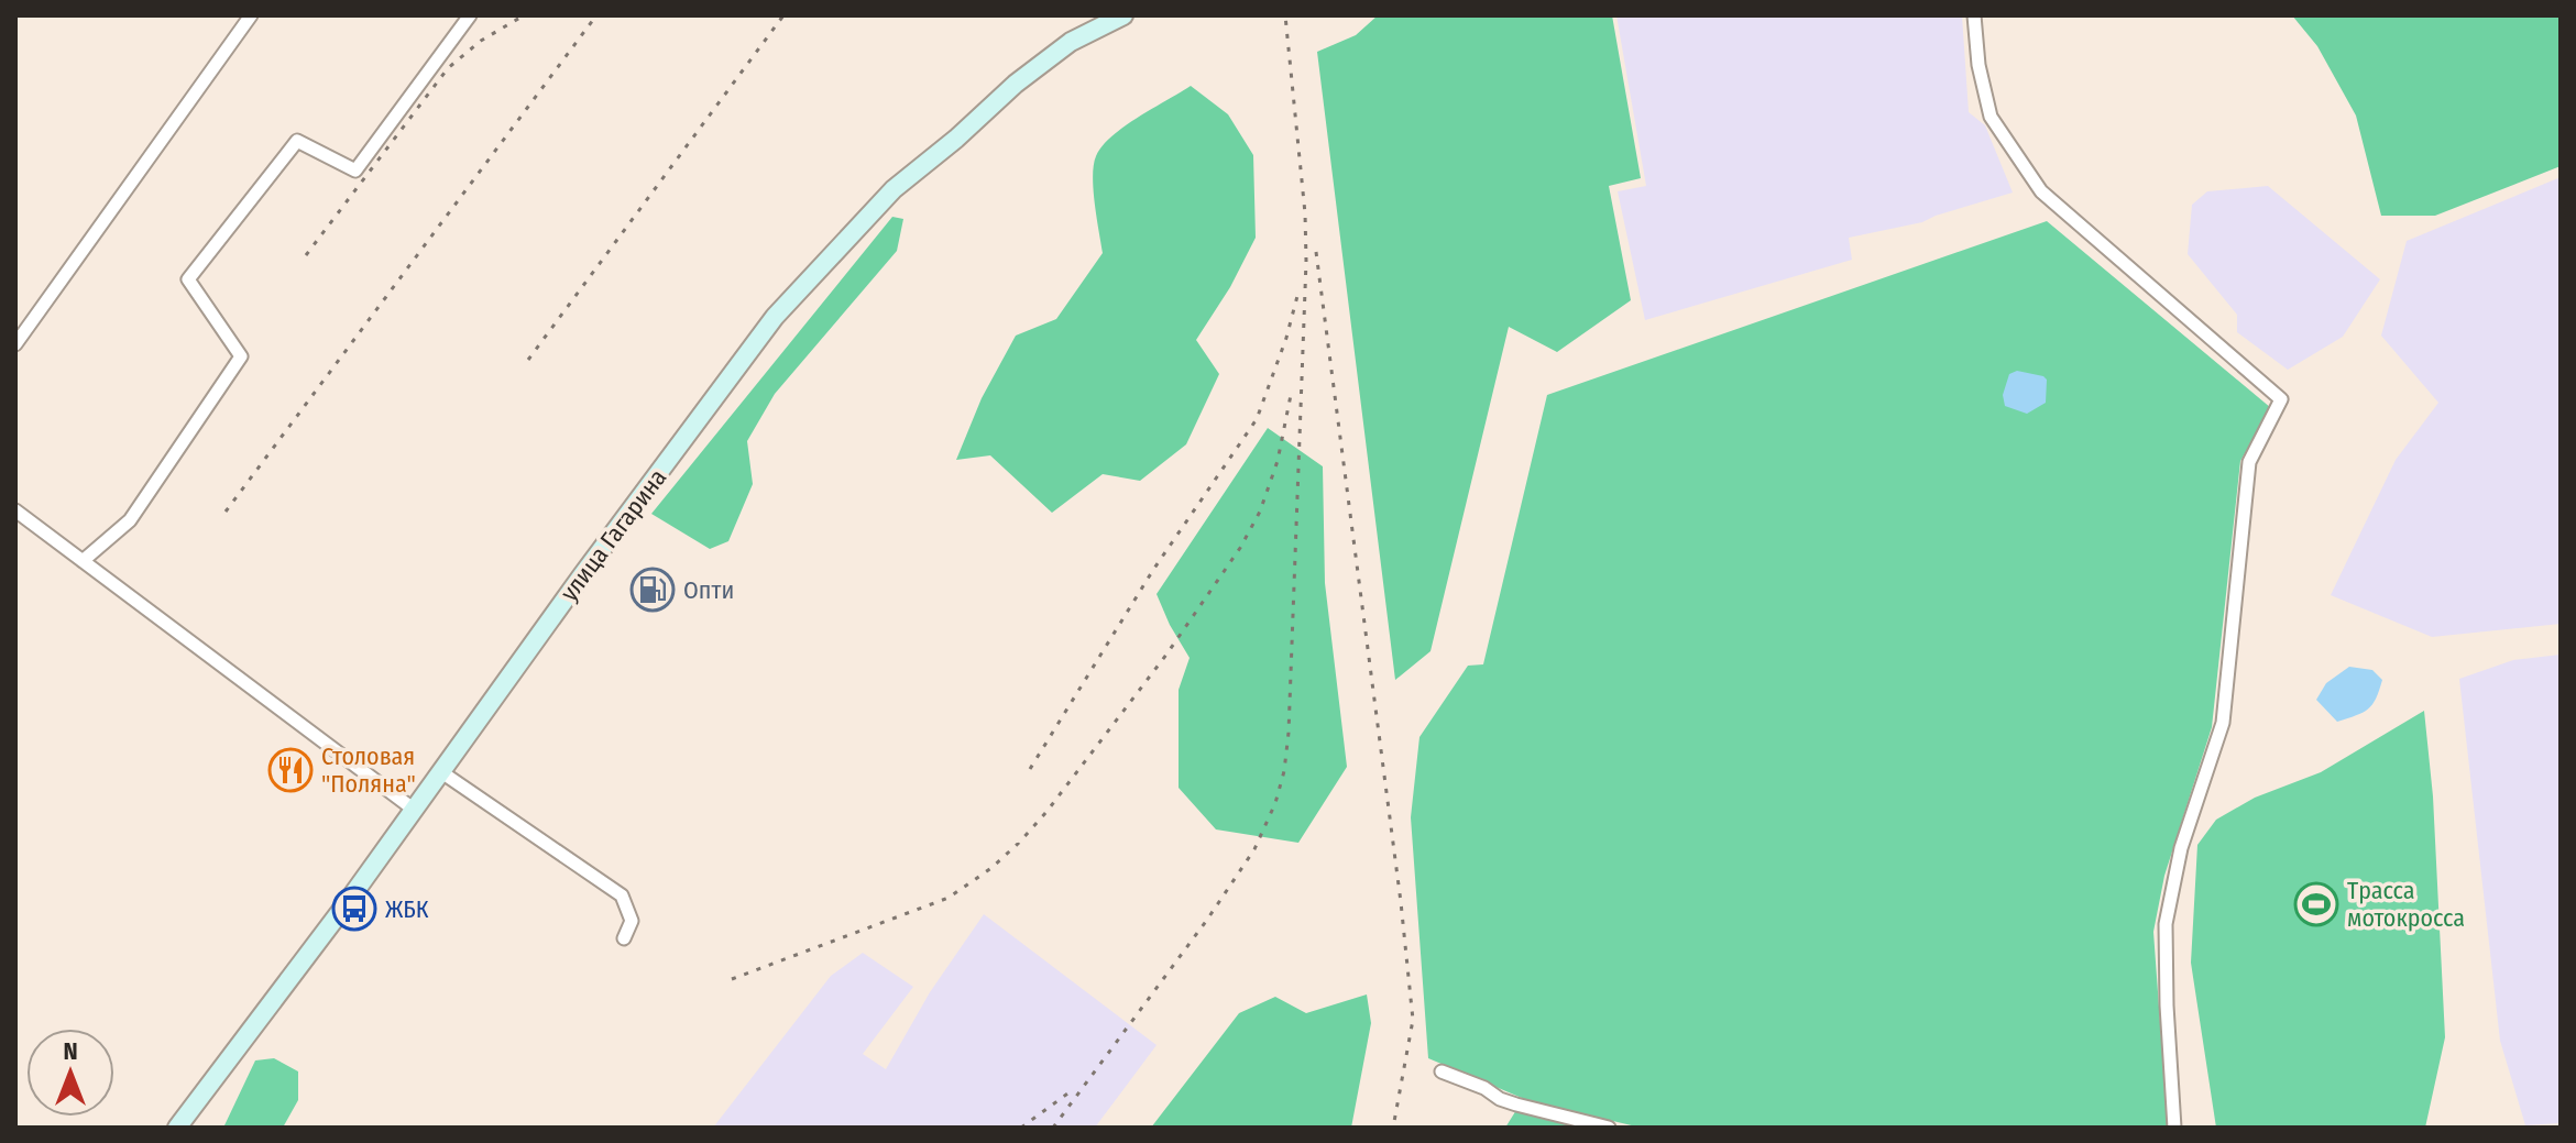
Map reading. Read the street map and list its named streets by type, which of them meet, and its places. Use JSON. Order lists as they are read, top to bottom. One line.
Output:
{"streets":{"main road":["улица Гагарина"]},"places":{"fuel station":["Опти"],"restaurant":["Столовая \"Поляна\""],"sports":["Трасса мотокросса"],"bus stop":["ЖБК"]},"north":"top"}
